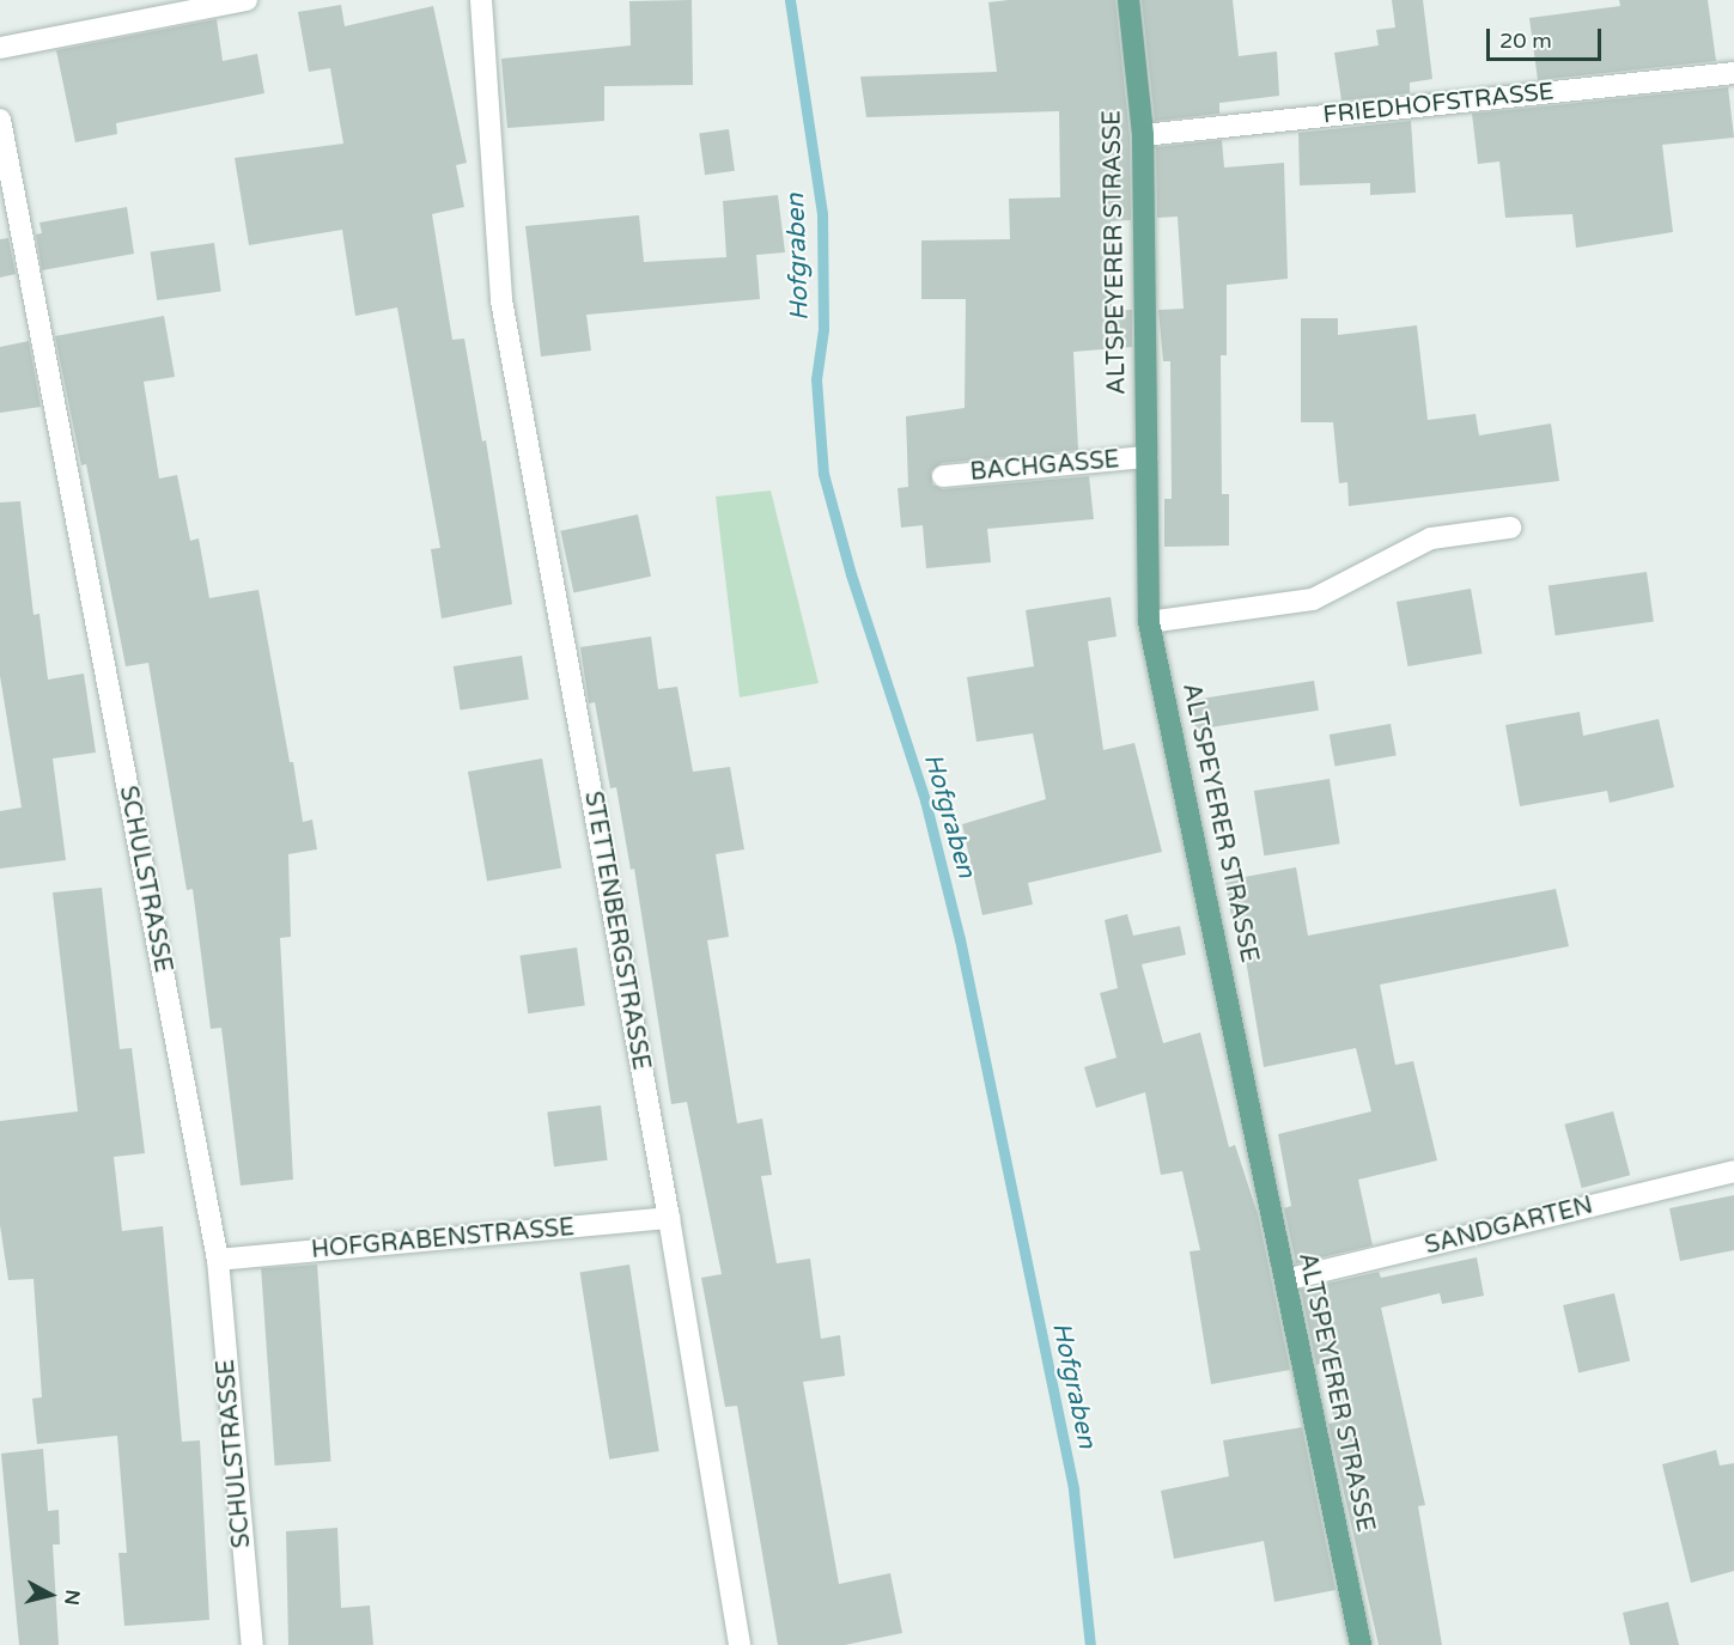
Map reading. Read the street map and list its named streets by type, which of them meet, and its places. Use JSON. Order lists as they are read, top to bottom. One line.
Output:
{"streets":{"main road":["ALTSPEYERER STRASSE"],"street":["FRIEDHOFSTRASSE","BACHGASSE","SCHULSTRASSE","STETTENBERGSTRASSE","SANDGARTEN","HOFGRABENSTRASSE"]},"crossings":[["FRIEDHOFSTRASSE","ALTSPEYERER STRASSE"],["ALTSPEYERER STRASSE","BACHGASSE"],["ALTSPEYERER STRASSE","SANDGARTEN"],["SCHULSTRASSE","HOFGRABENSTRASSE"],["STETTENBERGSTRASSE","HOFGRABENSTRASSE"]],"water":["Hofgraben"],"scale_bar":"20 m","north":"right"}
